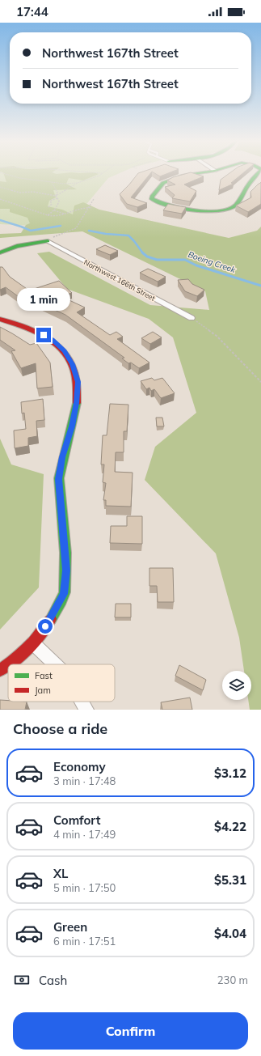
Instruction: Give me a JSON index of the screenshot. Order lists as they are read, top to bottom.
{
  "streets": {
    "street": ["Northwest 166th Street"]
  },
  "water": ["Boeing Creek"],
  "legend": ["Fast", "Jam"],
  "page": {
    "status": "17:44",
    "banner": ["Northwest 167th Street", "Northwest 167th Street"],
    "bubble": "1 min",
    "heading": "Choose a ride",
    "list": [
      {
        "name": "Economy",
        "note": "3 min · 17:48",
        "value": "$3.12"
      },
      {
        "name": "Comfort",
        "note": "4 min · 17:49",
        "value": "$4.22"
      },
      {
        "name": "XL",
        "note": "5 min · 17:50",
        "value": "$5.31"
      },
      {
        "name": "Green",
        "note": "6 min · 17:51",
        "value": "$4.04"
      }
    ],
    "pay": ["Cash", "230 m"],
    "buttons": "Confirm"
  }
}
